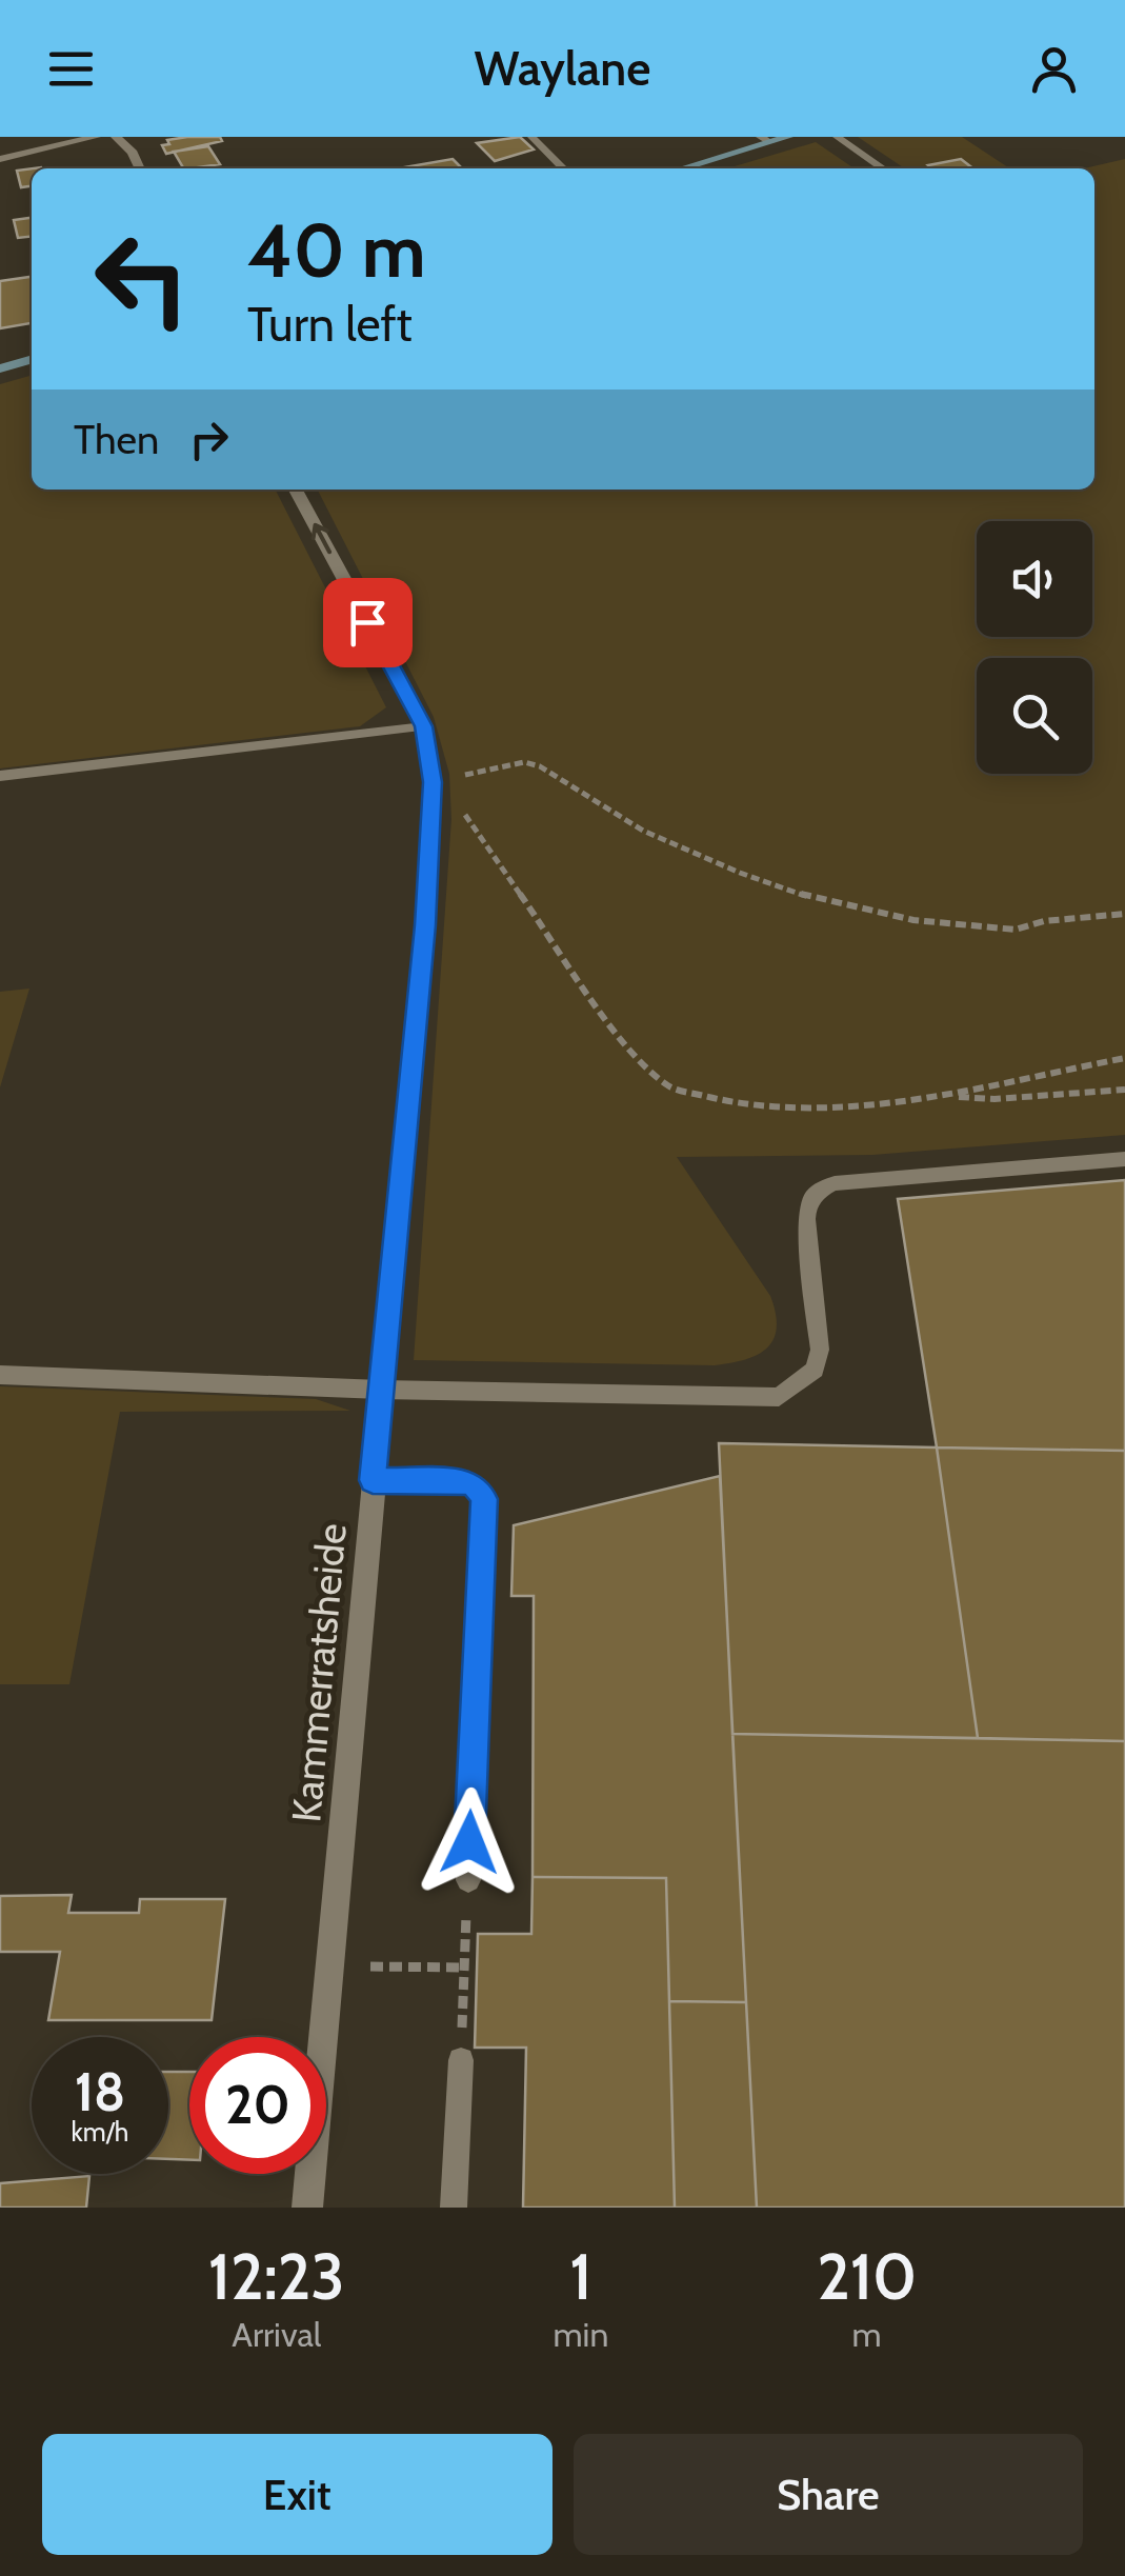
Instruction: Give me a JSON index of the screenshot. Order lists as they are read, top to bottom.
{
  "streets": {
    "street": ["Kammerratsheide"]
  },
  "page": {
    "header": "Waylane",
    "turn": ["40 m", "Turn left"],
    "then": "Then",
    "speed": "18 km/h",
    "limit": "20",
    "eta": [
      "12:23",
      "Arrival",
      "1",
      "min",
      "210",
      "m"
    ],
    "buttons": ["Exit", "Share"]
  }
}
